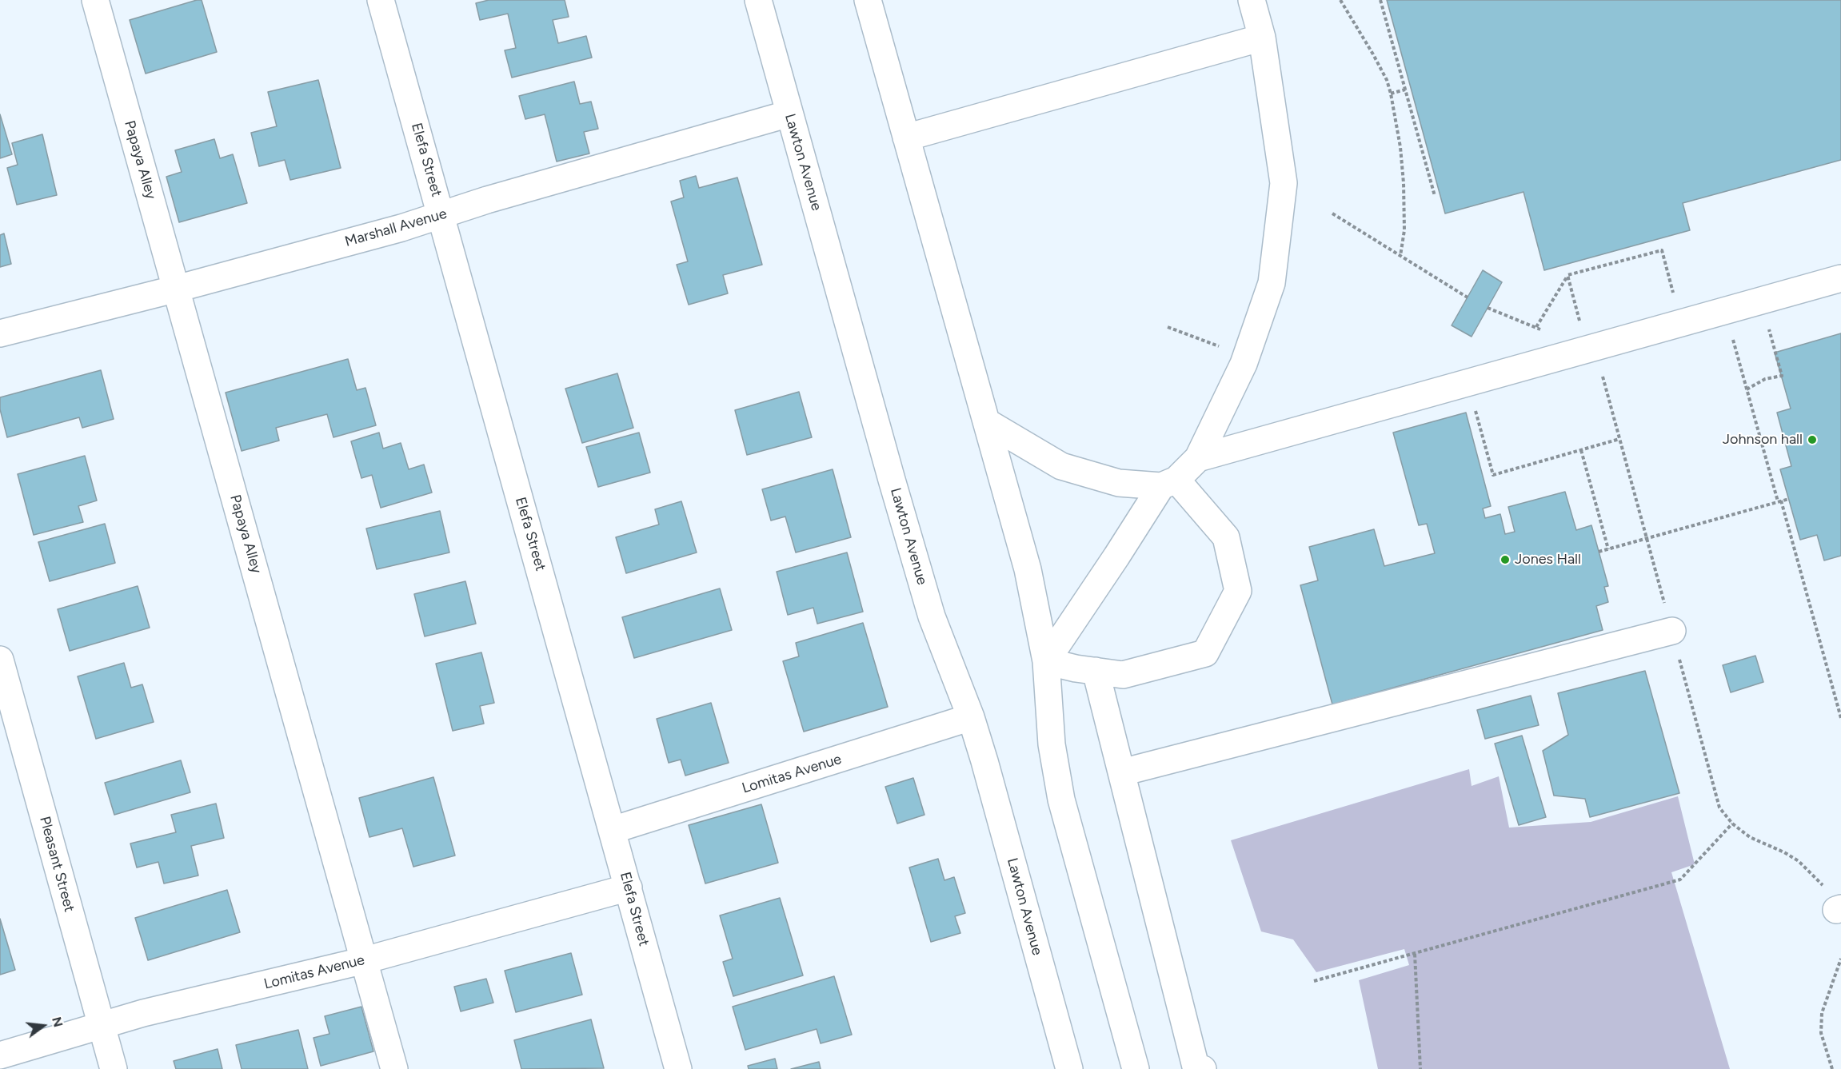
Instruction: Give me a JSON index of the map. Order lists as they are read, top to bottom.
{
  "streets": {
    "street": [
      "Papaya Alley",
      "Elefa Street",
      "Lawton Avenue",
      "Marshall Avenue",
      "Lomitas Avenue",
      "Pleasant Street"
    ]
  },
  "crossings": [
    ["Papaya Alley", "Marshall Avenue"],
    ["Papaya Alley", "Lomitas Avenue"],
    ["Elefa Street", "Marshall Avenue"],
    ["Elefa Street", "Lomitas Avenue"],
    ["Lawton Avenue", "Marshall Avenue"],
    ["Lawton Avenue", "Lomitas Avenue"],
    ["Lomitas Avenue", "Pleasant Street"]
  ],
  "places": ["Johnson hall", "Jones Hall"],
  "north": "right"
}
